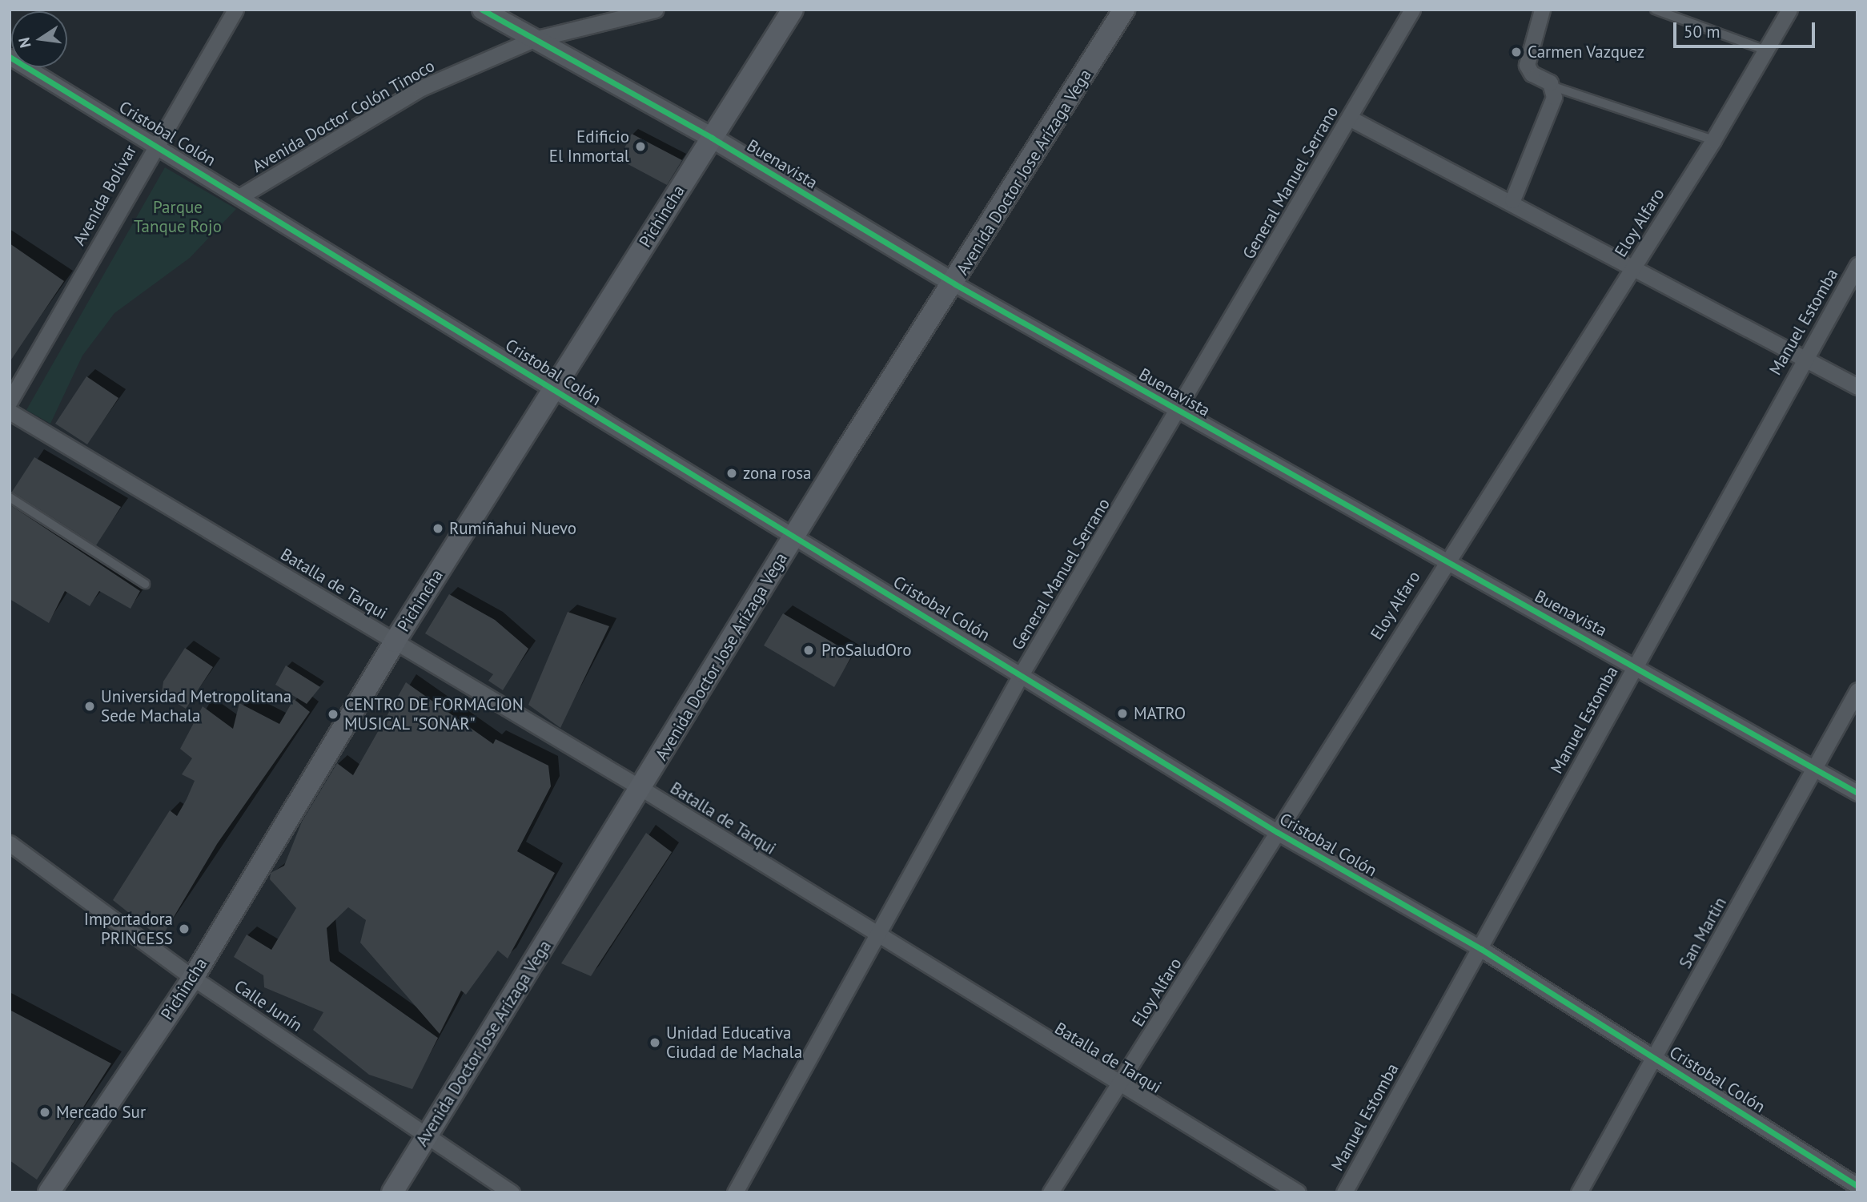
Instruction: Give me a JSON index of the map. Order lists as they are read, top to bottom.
{
  "streets": {
    "main road": ["Avenida Doctor Jose Arízaga Vega", "Pichincha"],
    "street": [
      "Avenida Doctor Colón Tinoco",
      "Cristobal Colón",
      "Buenavista",
      "General Manuel Serrano",
      "Avenida Bolívar",
      "Eloy Alfaro",
      "Manuel Estomba",
      "Batalla de Tarqui",
      "San Martin",
      "Calle Junín"
    ]
  },
  "crossings": [
    ["Avenida Doctor Colón Tinoco", "Cristobal Colón"],
    ["Avenida Doctor Colón Tinoco", "Buenavista"],
    ["Cristobal Colón", "Avenida Doctor Jose Arízaga Vega"],
    ["Cristobal Colón", "General Manuel Serrano"],
    ["Cristobal Colón", "Avenida Bolívar"],
    ["Cristobal Colón", "Pichincha"],
    ["Cristobal Colón", "Eloy Alfaro"],
    ["Cristobal Colón", "Manuel Estomba"],
    ["Cristobal Colón", "San Martin"],
    ["Buenavista", "Avenida Doctor Jose Arízaga Vega"],
    ["Buenavista", "General Manuel Serrano"],
    ["Buenavista", "Pichincha"],
    ["Buenavista", "Eloy Alfaro"],
    ["Buenavista", "Manuel Estomba"],
    ["Buenavista", "San Martin"],
    ["Avenida Doctor Jose Arízaga Vega", "Batalla de Tarqui"],
    ["Avenida Doctor Jose Arízaga Vega", "Calle Junín"],
    ["General Manuel Serrano", "Batalla de Tarqui"],
    ["Pichincha", "Batalla de Tarqui"],
    ["Pichincha", "Calle Junín"],
    ["Eloy Alfaro", "Batalla de Tarqui"]
  ],
  "parks": ["Parque Tanque Rojo"],
  "places": [
    "Carmen Vazquez",
    "Edificio El Inmortal",
    "zona rosa",
    "Rumiñahui Nuevo",
    "ProSaludOro",
    "Universidad Metropolitana Sede Machala",
    "MATRO",
    "CENTRO DE FORMACION MUSICAL \"SONAR\"",
    "Importadora PRINCESS",
    "Unidad Educativa Ciudad de Machala",
    "Mercado Sur"
  ],
  "scale_bar": "50 m",
  "north": "left"
}
